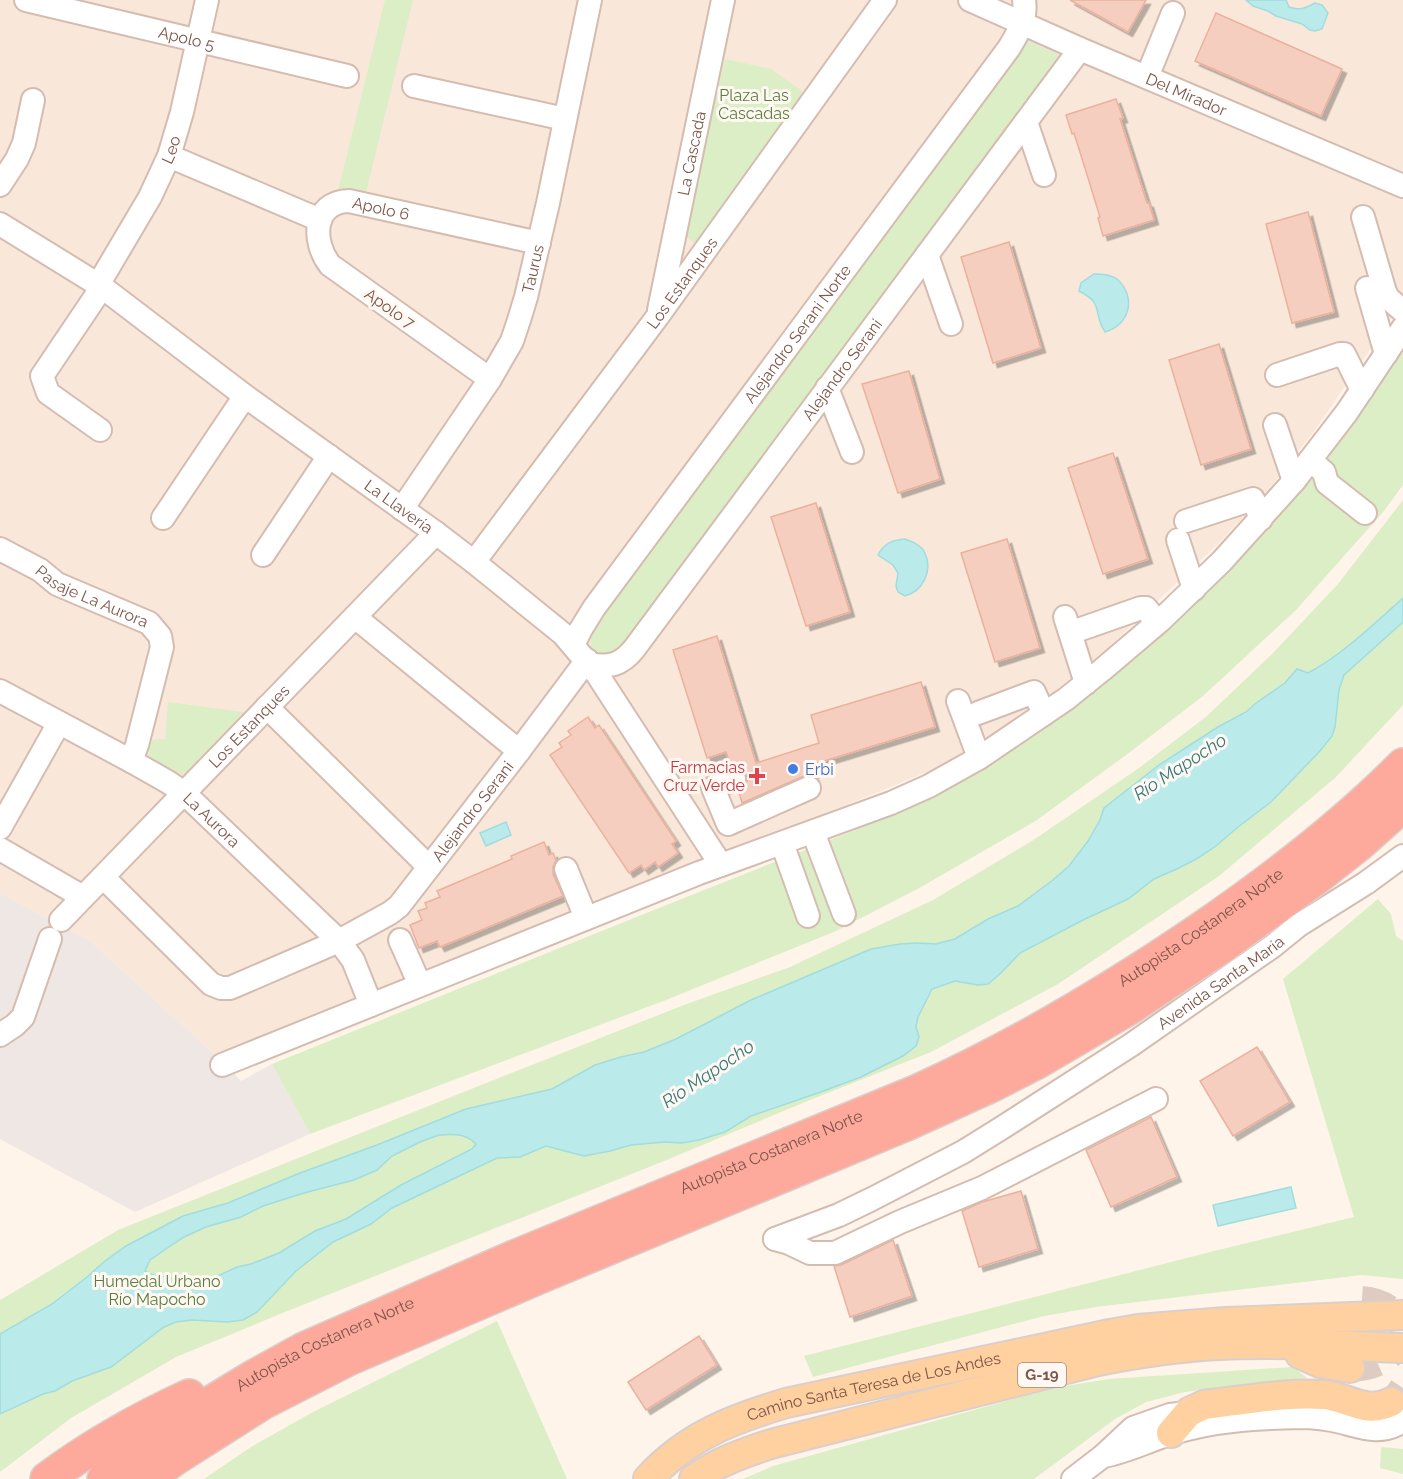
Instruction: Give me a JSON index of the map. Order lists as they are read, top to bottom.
{
  "streets": {
    "highway": ["Autopista Costanera Norte"],
    "main road": ["G-19", "Camino Santa Teresa de Los Andes"],
    "street": [
      "Apolo 5",
      "Del Mirador",
      "Leo",
      "La Cascada",
      "Apolo 6",
      "Taurus",
      "Los Estanques",
      "Apolo 7",
      "Alejandro Serani Norte",
      "Alejandro Serani",
      "La Llavería",
      "Pasaje La Aurora",
      "La Aurora",
      "Avenida Santa María"
    ]
  },
  "crossings": [
    ["Apolo 5", "Leo"],
    ["Del Mirador", "Alejandro Serani Norte"],
    ["Del Mirador", "Alejandro Serani"],
    ["Leo", "La Llavería"],
    ["La Cascada", "Los Estanques"],
    ["Apolo 6", "Taurus"],
    ["Apolo 6", "Apolo 7"],
    ["Taurus", "Apolo 7"],
    ["Taurus", "La Llavería"],
    ["Los Estanques", "Alejandro Serani"],
    ["Los Estanques", "La Llavería"],
    ["Los Estanques", "La Aurora"],
    ["Alejandro Serani Norte", "Alejandro Serani"],
    ["Alejandro Serani Norte", "La Llavería"],
    ["Alejandro Serani", "La Llavería"],
    ["Alejandro Serani", "La Aurora"],
    ["Pasaje La Aurora", "La Aurora"]
  ],
  "water": ["Río Mapocho"],
  "parks": ["Plaza Las Cascadas", "Humedal Urbano Río Mapocho"],
  "places": {
    "other": ["Erbi"],
    "health": ["Farmacias Cruz Verde"]
  }
}
